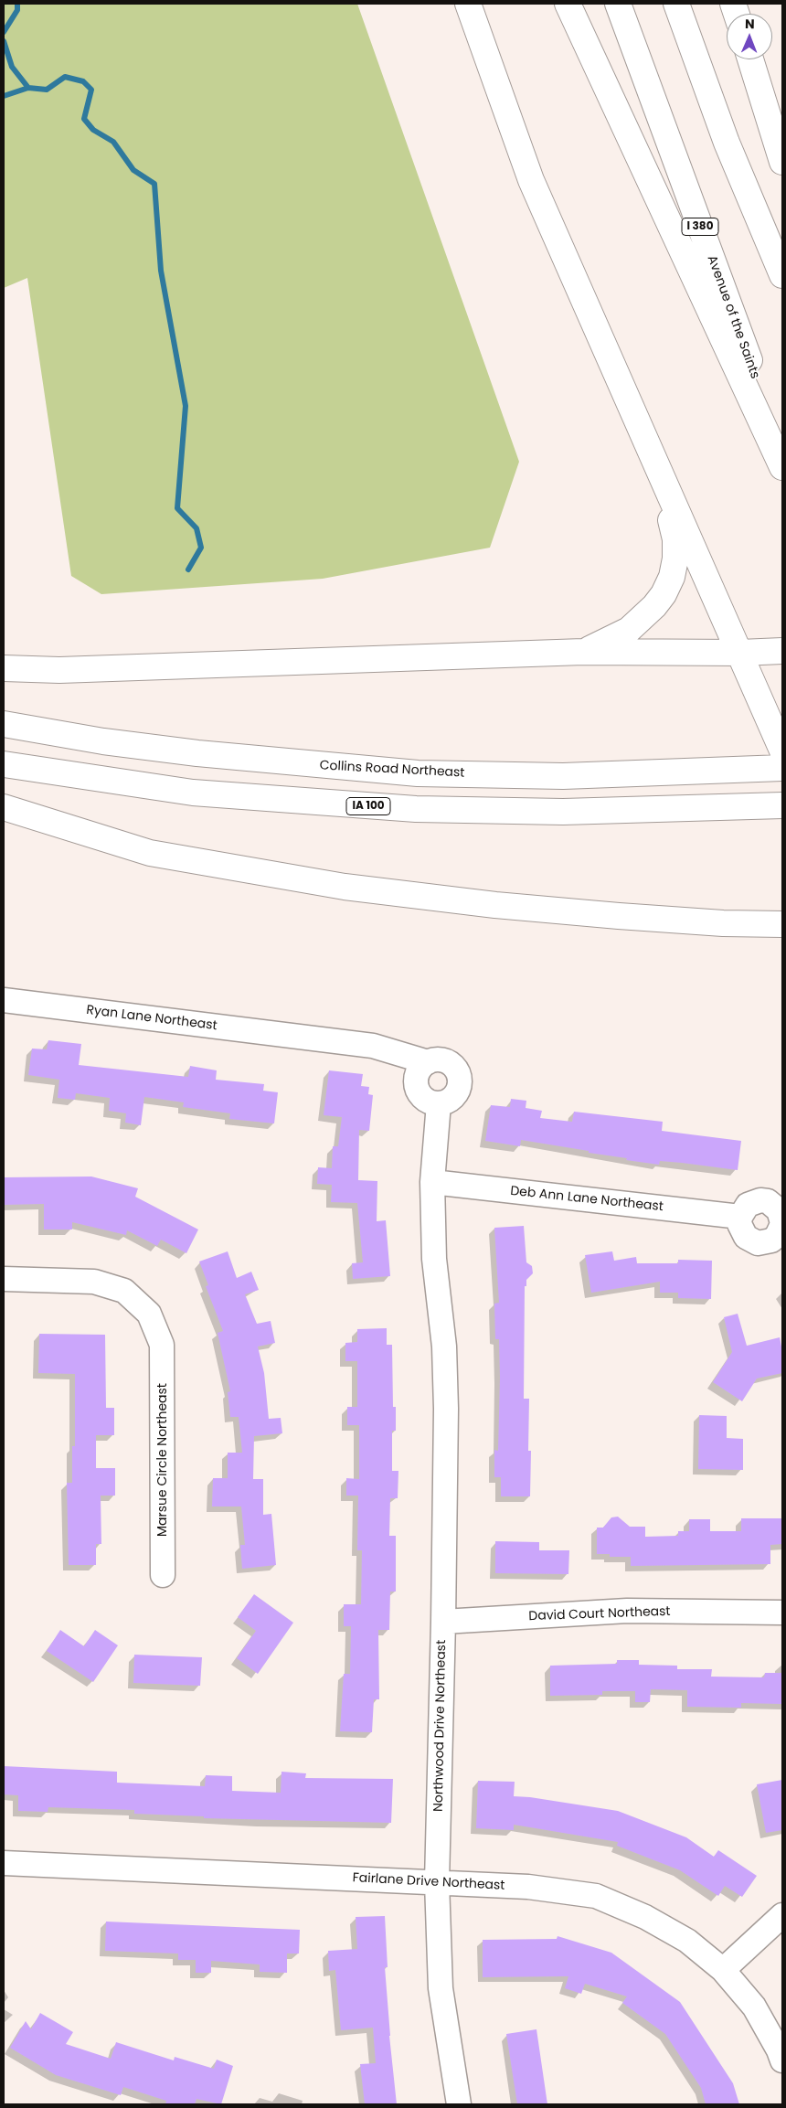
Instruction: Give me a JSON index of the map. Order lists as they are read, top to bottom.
{
  "streets": {
    "highway": [
      "I 380",
      "Avenue of the Saints",
      "Collins Road Northeast",
      "IA 100"
    ],
    "street": [
      "Ryan Lane Northeast",
      "Deb Ann Lane Northeast",
      "Marsue Circle Northeast",
      "David Court Northeast",
      "Northwood Drive Northeast",
      "Fairlane Drive Northeast"
    ]
  },
  "crossings": [
    ["Ryan Lane Northeast", "Northwood Drive Northeast"],
    ["Deb Ann Lane Northeast", "Northwood Drive Northeast"],
    ["David Court Northeast", "Northwood Drive Northeast"],
    ["Northwood Drive Northeast", "Fairlane Drive Northeast"]
  ],
  "north": "top"
}
